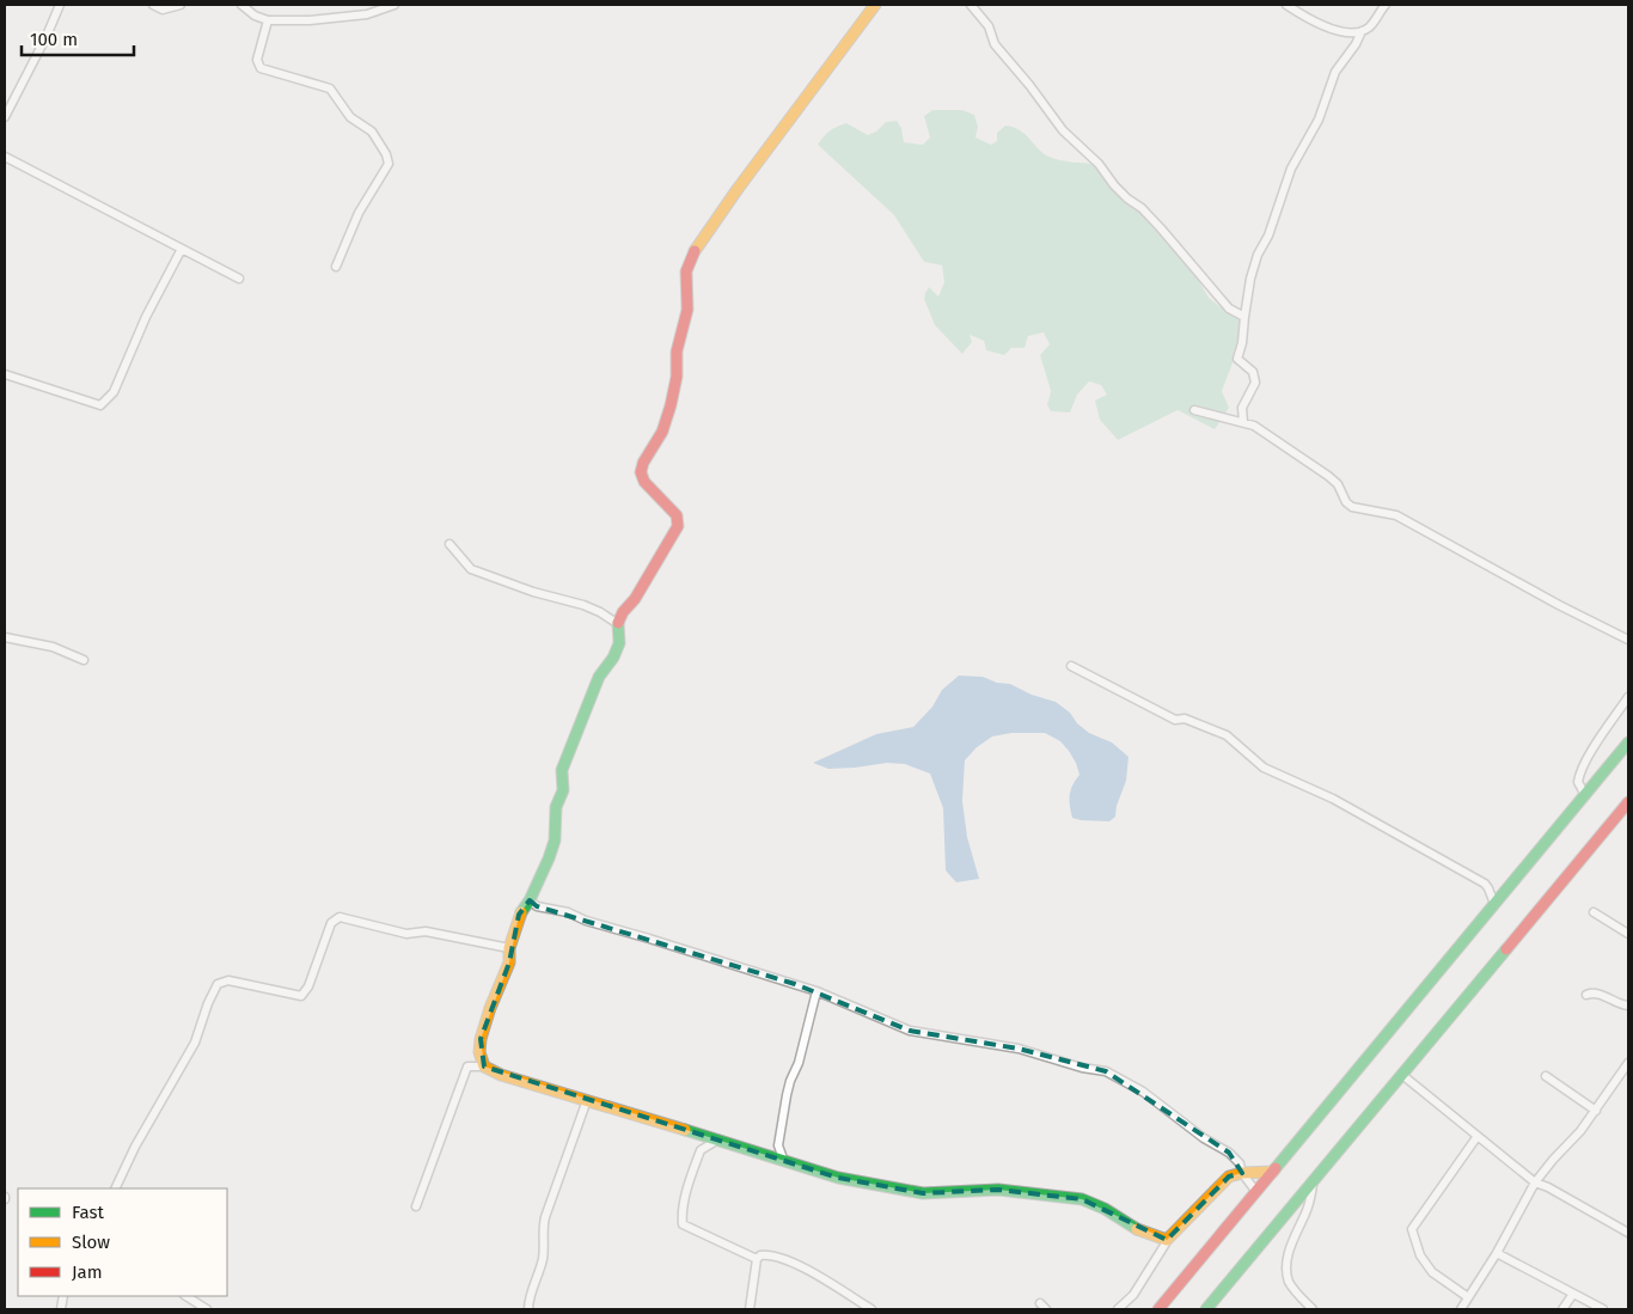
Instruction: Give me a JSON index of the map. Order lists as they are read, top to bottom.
{
  "legend": ["Fast", "Slow", "Jam"],
  "scale_bar": "100 m"
}
